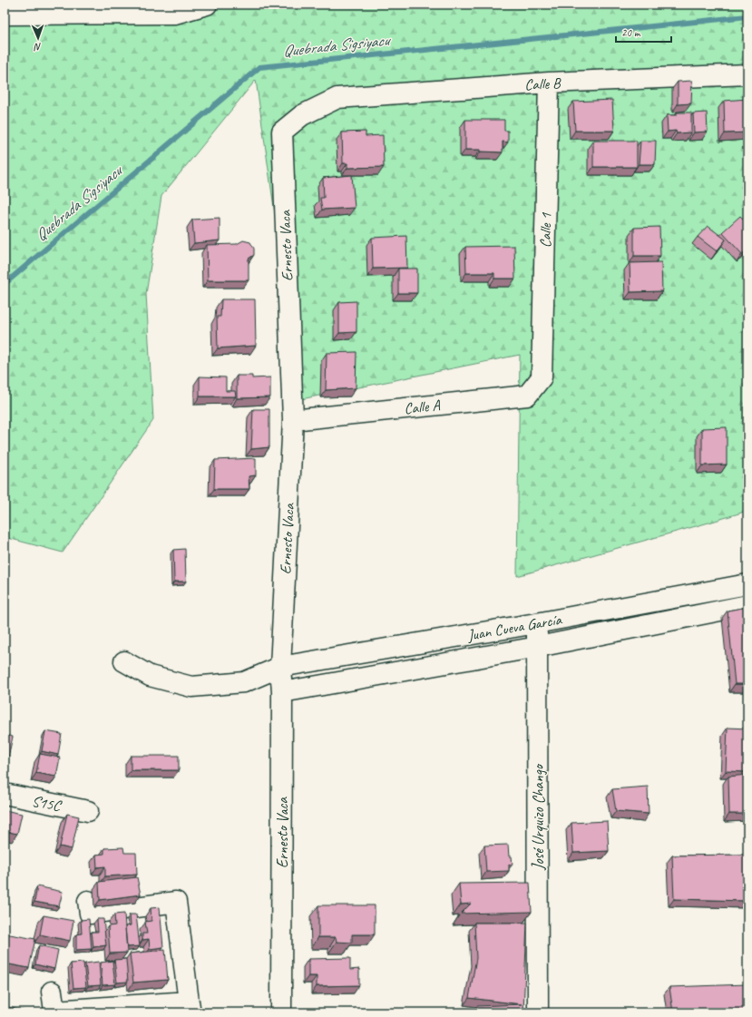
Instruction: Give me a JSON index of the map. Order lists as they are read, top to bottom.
{
  "streets": {
    "street": [
      "Calle B",
      "Calle 1",
      "Ernesto Vaca",
      "Calle A",
      "Juan Cueva García",
      "S15C",
      "José Urquizo Chango"
    ]
  },
  "crossings": [
    ["Calle B", "Calle 1"],
    ["Calle B", "Ernesto Vaca"],
    ["Calle 1", "Calle A"],
    ["Ernesto Vaca", "Calle A"],
    ["Ernesto Vaca", "Juan Cueva García"],
    ["Juan Cueva García", "José Urquizo Chango"]
  ],
  "water": ["Quebrada Sigsiyacu"],
  "scale_bar": "20 m",
  "north": "bottom"
}
